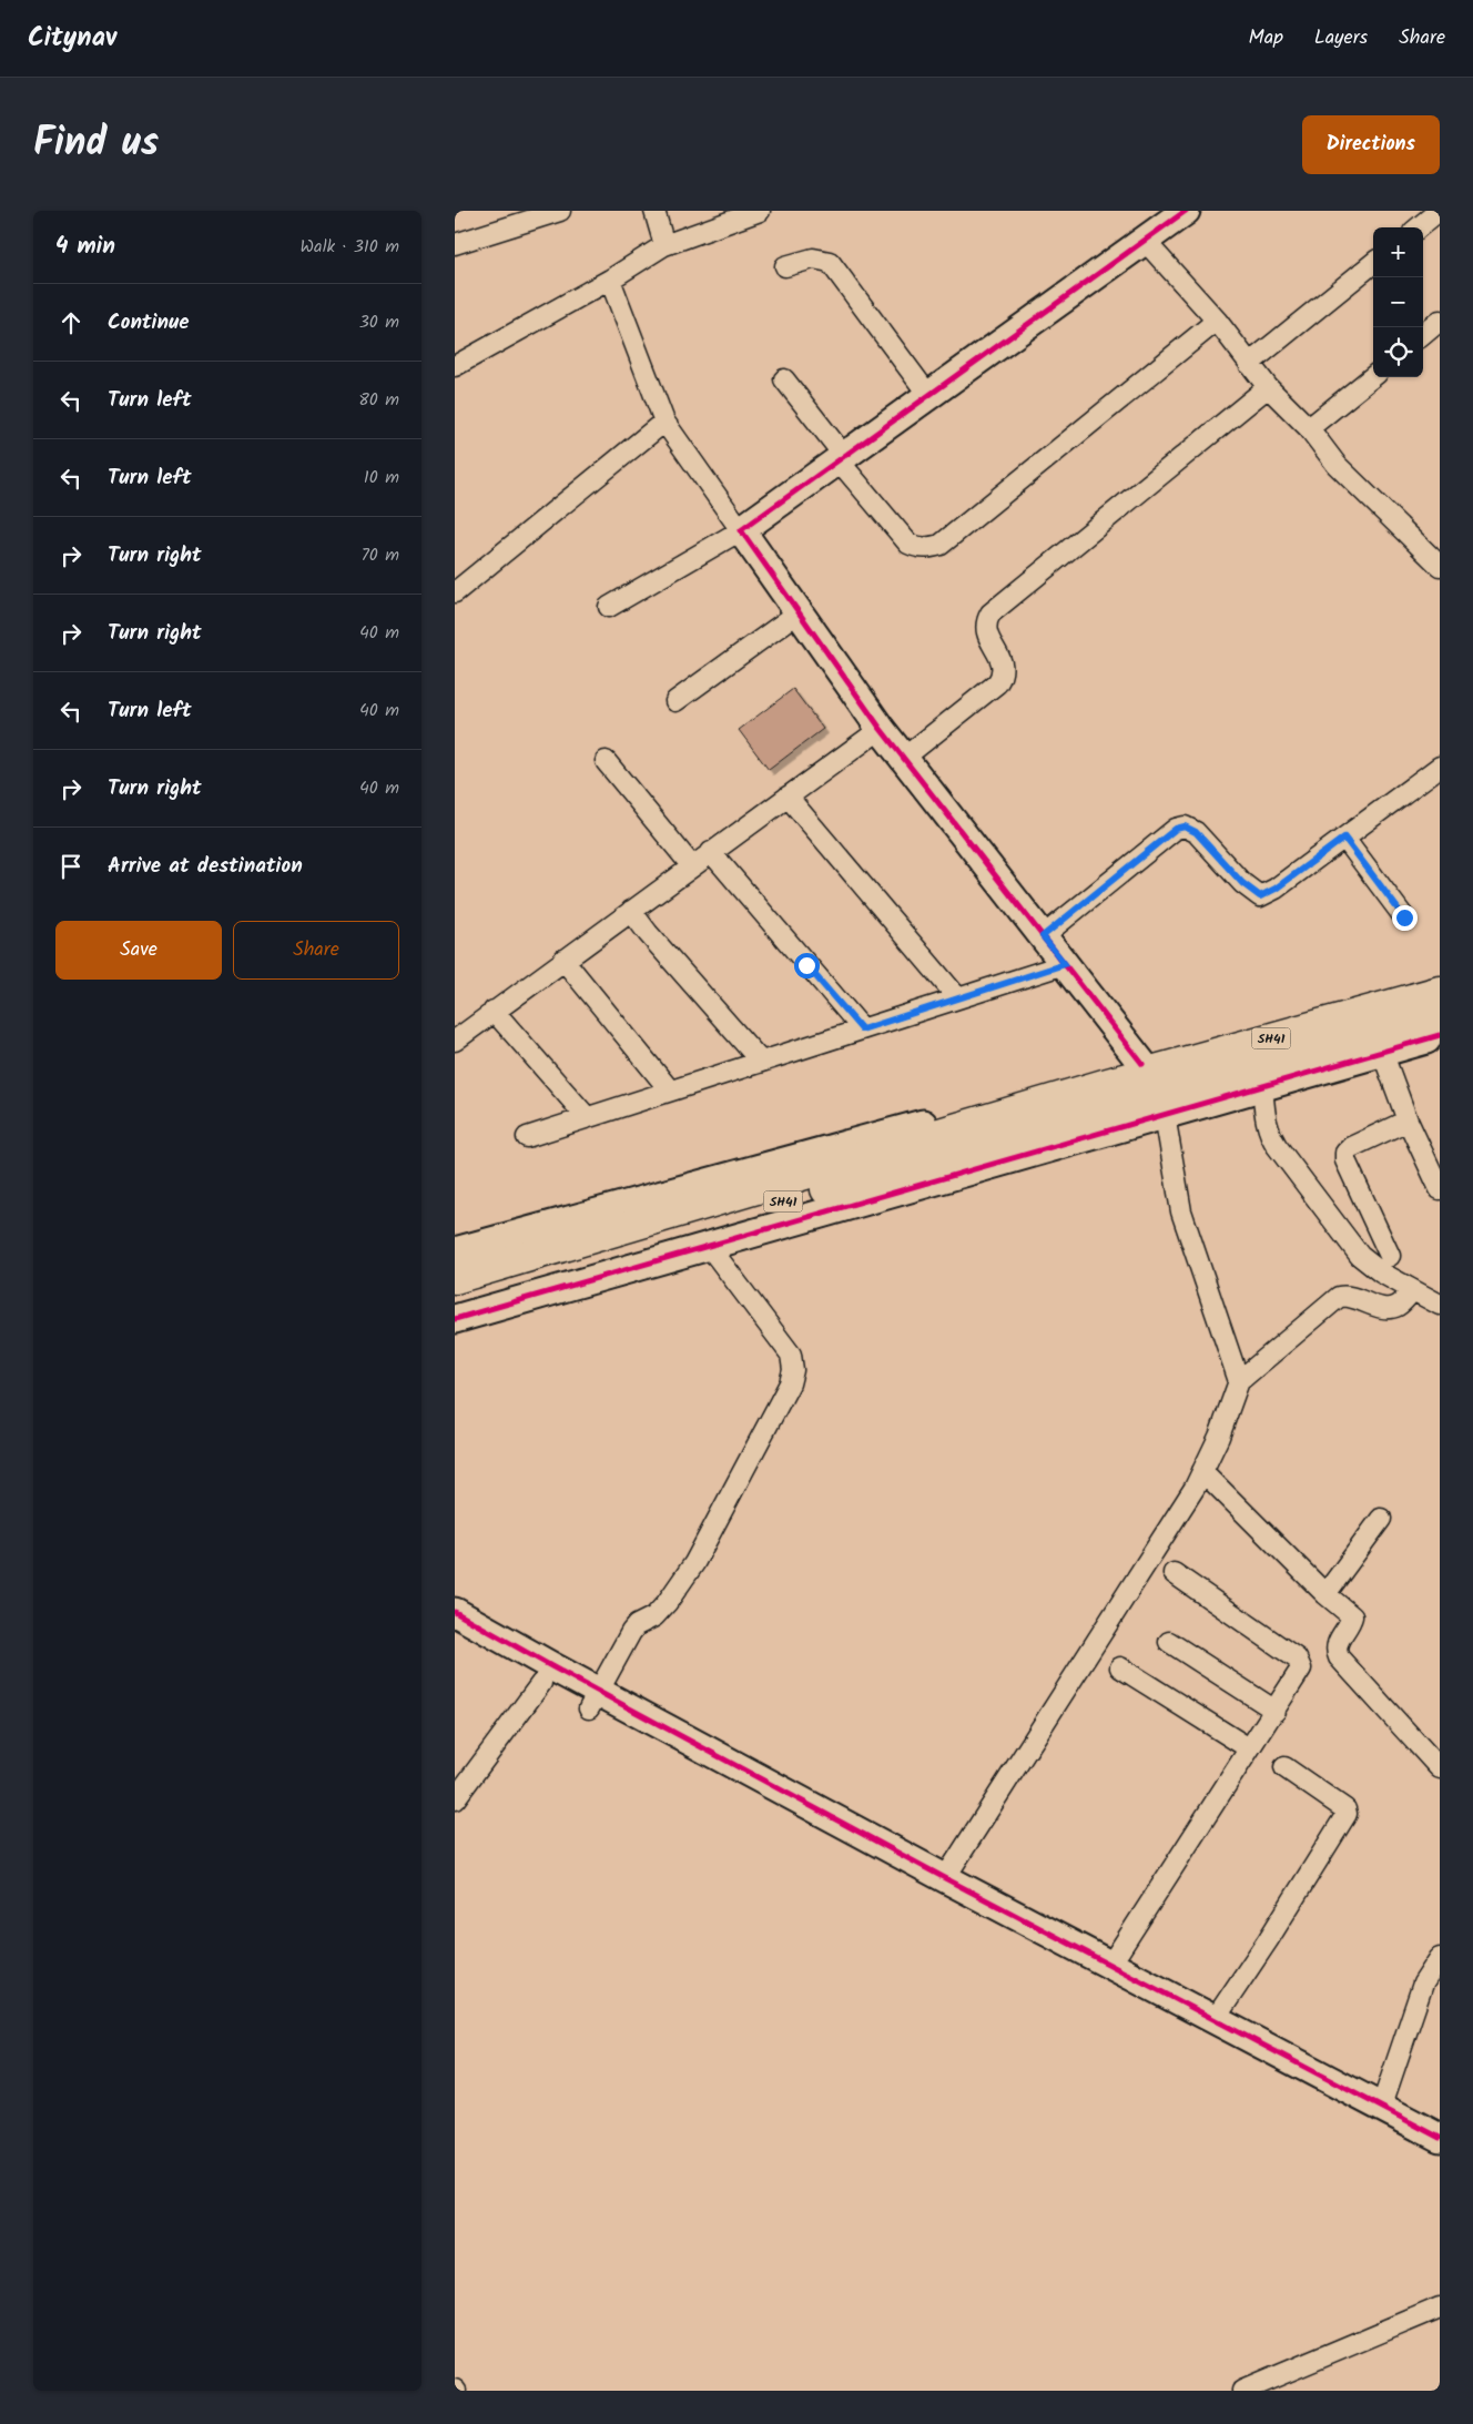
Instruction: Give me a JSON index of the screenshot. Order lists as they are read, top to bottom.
{
  "streets": {
    "main road": ["SH41"]
  },
  "page": {
    "header": "Citynav",
    "nav": ["Map", "Layers", "Share"],
    "title": "Find us",
    "buttons": [
      "Directions",
      ["Save", "Share"]
    ],
    "heading": ["4 min", "Walk · 310 m"],
    "map_buttons": ["+", "−"],
    "list": [
      ["Continue", "30 m"],
      ["Turn left", "80 m"],
      ["Turn left", "10 m"],
      ["Turn right", "70 m"],
      ["Turn right", "40 m"],
      ["Turn left", "40 m"],
      ["Turn right", "40 m"],
      "Arrive at destination"
    ]
  }
}
